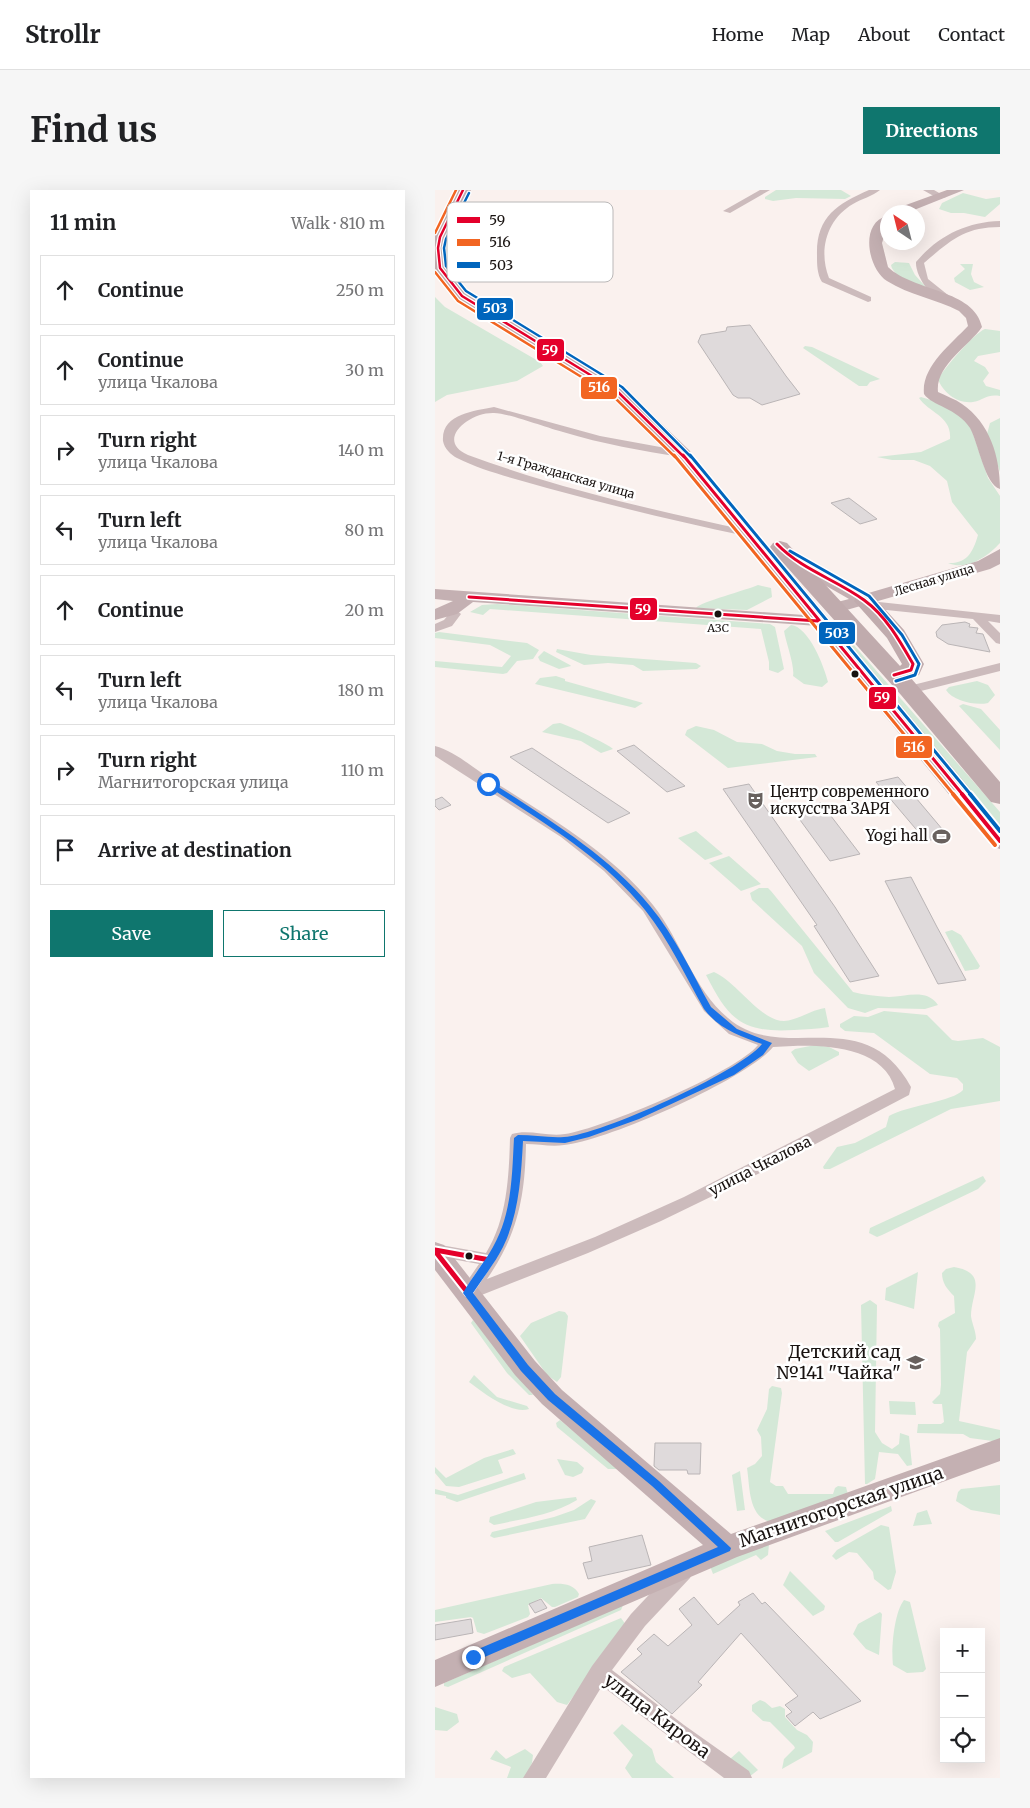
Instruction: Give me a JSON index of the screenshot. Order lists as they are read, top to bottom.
{
  "streets": {
    "main road": ["Лесная улица", "Магнитогорская улица"],
    "street": ["1-я Гражданская улица", "улица Чкалова", "улица Кирова"]
  },
  "places": {
    "other": ["АЗС"],
    "theatre": ["Центр современного искусства ЗАРЯ"],
    "sports": ["Yogi hall"],
    "school or university": ["Детский сад №141 \"Чайка\""]
  },
  "lines": ["transit line 59", "transit line 516", "transit line 503"],
  "legend": ["59", "516", "503"],
  "north": "top left",
  "page": {
    "header": "Strollr",
    "nav": [
      "Home",
      "Map",
      "About",
      "Contact"
    ],
    "buttons": [
      "Directions",
      ["Save", "Share"]
    ],
    "title": "Find us",
    "heading": ["11 min", "Walk · 810 m"],
    "list": [
      ["Continue", "250 m"],
      ["Continue", "улица Чкалова", "30 m"],
      ["Turn right", "улица Чкалова", "140 m"],
      ["Turn left", "улица Чкалова", "80 m"],
      ["Continue", "20 m"],
      ["Turn left", "улица Чкалова", "180 m"],
      ["Turn right", "Магнитогорская улица", "110 m"],
      "Arrive at destination"
    ],
    "map_buttons": ["+", "−"]
  }
}
